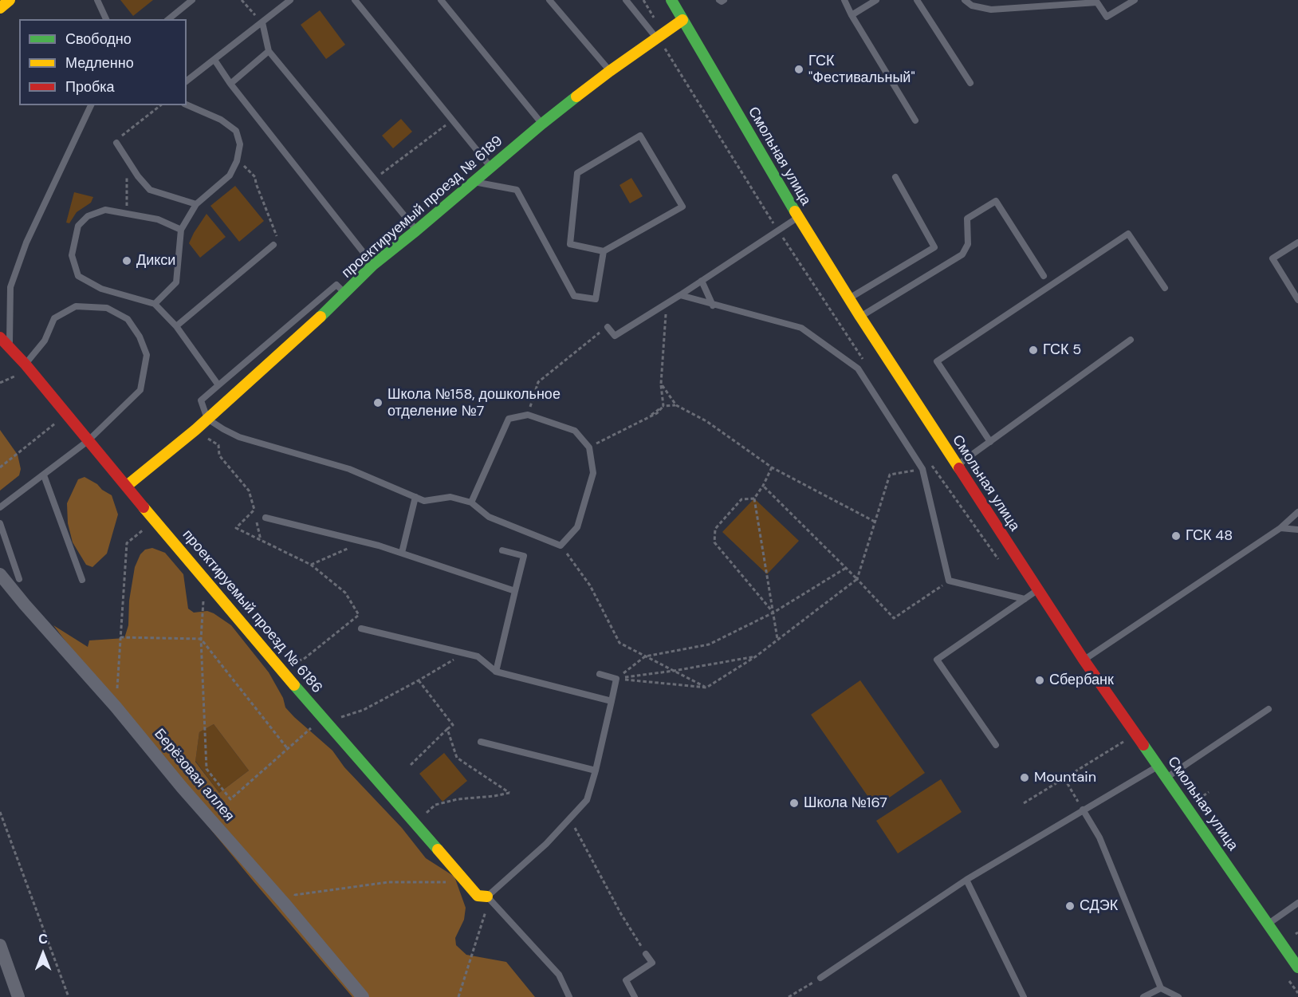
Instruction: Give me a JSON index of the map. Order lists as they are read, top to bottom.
{
  "streets": {
    "street": [
      "Смольная улица",
      "проектируемый проезд № 6189",
      "проектируемый проезд № 6186",
      "Берёзовая аллея"
    ]
  },
  "crossings": [
    ["Смольная улица", "проектируемый проезд № 6189"],
    ["проектируемый проезд № 6189", "проектируемый проезд № 6186"]
  ],
  "places": [
    "ГСК \"Фестивальный\"",
    "Дикси",
    "ГСК 5",
    "Школа №158, дошкольное отделение №7",
    "ГСК 48",
    "Сбербанк",
    "Mountain",
    "Школа №167",
    "СДЭК"
  ],
  "legend": ["Свободно", "Медленно", "Пробка"],
  "north": "top"
}
